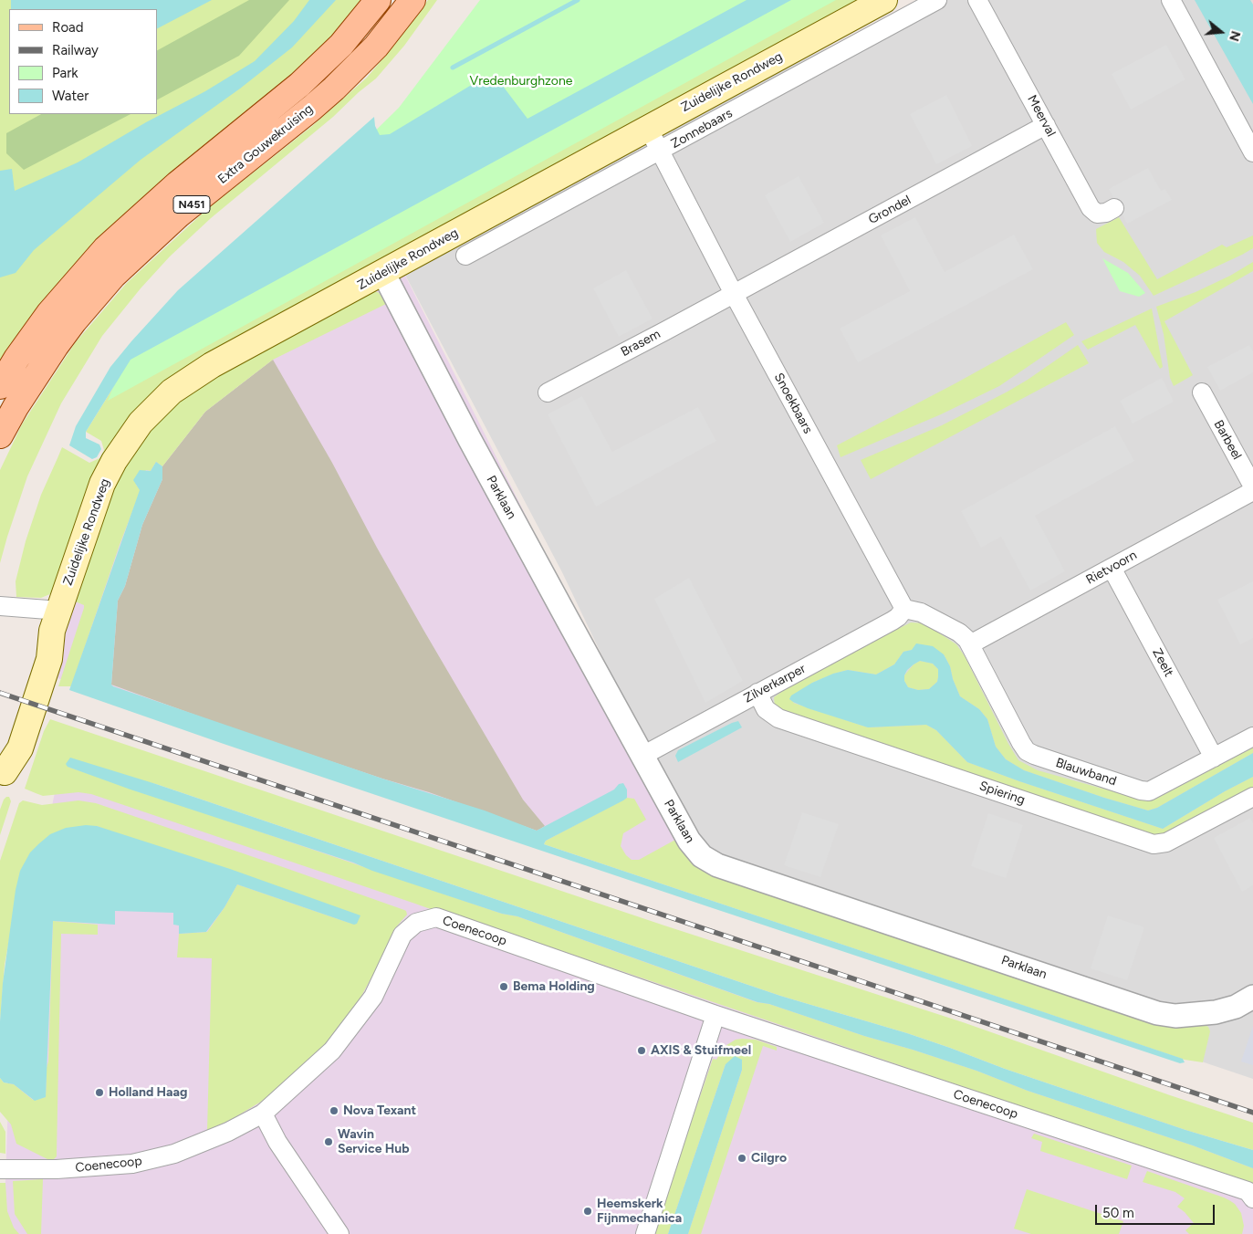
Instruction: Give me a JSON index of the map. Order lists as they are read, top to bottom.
{
  "streets": {
    "main road": ["Zuidelijke Rondweg", "Extra Gouwekruising", "N451"],
    "street": [
      "Meerval",
      "Zonnebaars",
      "Grondel",
      "Brasem",
      "Snoekbaars",
      "Barbeel",
      "Parklaan",
      "Rietvoorn",
      "Zeelt",
      "Zilverkarper",
      "Blauwband",
      "Spiering",
      "Coenecoop"
    ]
  },
  "crossings": [
    ["Zuidelijke Rondweg", "Snoekbaars"],
    ["Zuidelijke Rondweg", "Parklaan"],
    ["Meerval", "Grondel"],
    ["Zonnebaars", "Snoekbaars"],
    ["Grondel", "Brasem"],
    ["Grondel", "Snoekbaars"],
    ["Brasem", "Snoekbaars"],
    ["Snoekbaars", "Zilverkarper"],
    ["Parklaan", "Zilverkarper"],
    ["Rietvoorn", "Zeelt"],
    ["Rietvoorn", "Blauwband"],
    ["Zeelt", "Blauwband"],
    ["Zilverkarper", "Spiering"]
  ],
  "parks": ["Vredenburghzone"],
  "places": [
    "Bema Holding",
    "AXIS & Stuifmeel",
    "Holland Haag",
    "Nova Texant",
    "Wavin Service Hub",
    "Cilgro",
    "Heemskerk Fijnmechanica"
  ],
  "legend": [
    "Road",
    "Railway",
    "Park",
    "Water"
  ],
  "scale_bar": "50 m",
  "north": "right"
}
